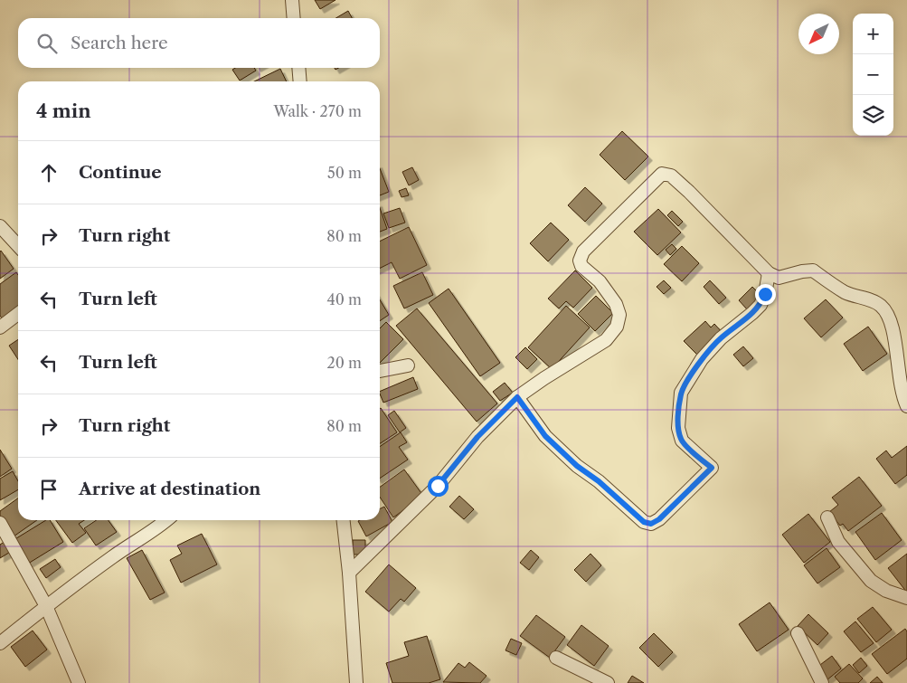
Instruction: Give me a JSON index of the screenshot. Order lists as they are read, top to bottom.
{
  "north": "bottom left",
  "page": {
    "map_buttons": ["+", "−"],
    "search": "Search here",
    "heading": ["4 min", "Walk · 270 m"],
    "list": [
      ["Continue", "50 m"],
      ["Turn right", "80 m"],
      ["Turn left", "40 m"],
      ["Turn left", "20 m"],
      ["Turn right", "80 m"],
      "Arrive at destination"
    ]
  }
}
